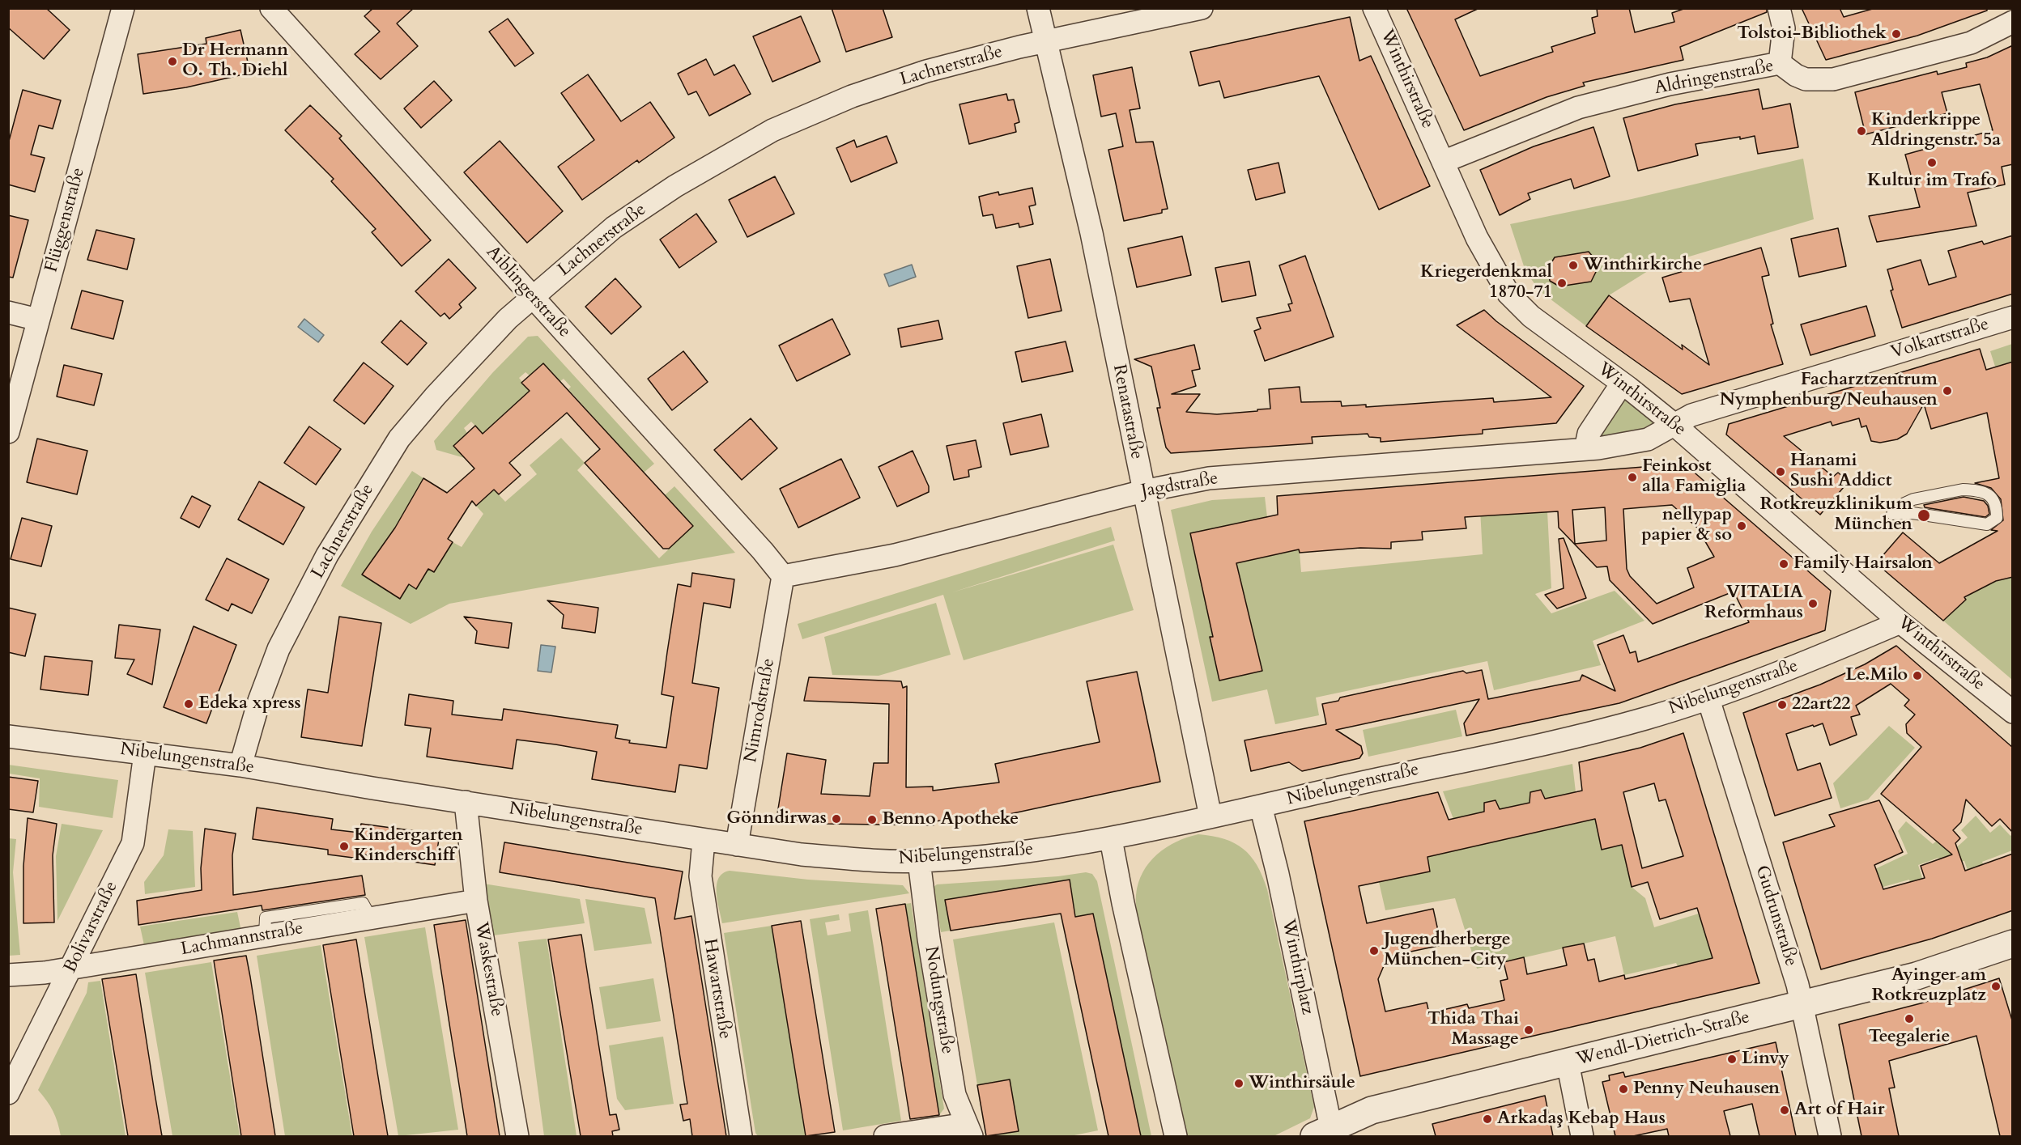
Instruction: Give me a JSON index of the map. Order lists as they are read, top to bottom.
{
  "streets": {
    "street": [
      "Lachnerstraße",
      "Aldringenstraße",
      "Winthirstraße",
      "Flüggenstraße",
      "Aiblingerstraße",
      "Volkartstraße",
      "Renatastraße",
      "Jagdstraße",
      "Nibelungenstraße",
      "Nimrodstraße",
      "Gudrunstraße",
      "Bolivarstraße",
      "Lachmannstraße",
      "Winthirplatz",
      "Waskestraße",
      "Hawartstraße",
      "Nodungstraße",
      "Wendl-Dietrich-Straße"
    ]
  },
  "crossings": [
    ["Lachnerstraße", "Aiblingerstraße"],
    ["Lachnerstraße", "Renatastraße"],
    ["Lachnerstraße", "Nibelungenstraße"],
    ["Aldringenstraße", "Winthirstraße"],
    ["Winthirstraße", "Volkartstraße"],
    ["Winthirstraße", "Jagdstraße"],
    ["Winthirstraße", "Nibelungenstraße"],
    ["Aiblingerstraße", "Jagdstraße"],
    ["Aiblingerstraße", "Nimrodstraße"],
    ["Volkartstraße", "Jagdstraße"],
    ["Renatastraße", "Jagdstraße"],
    ["Renatastraße", "Nibelungenstraße"],
    ["Jagdstraße", "Nimrodstraße"],
    ["Nibelungenstraße", "Nimrodstraße"],
    ["Nibelungenstraße", "Gudrunstraße"],
    ["Nibelungenstraße", "Bolivarstraße"],
    ["Nibelungenstraße", "Winthirplatz"],
    ["Nibelungenstraße", "Waskestraße"],
    ["Nibelungenstraße", "Hawartstraße"],
    ["Nibelungenstraße", "Nodungstraße"],
    ["Gudrunstraße", "Wendl-Dietrich-Straße"],
    ["Bolivarstraße", "Lachmannstraße"],
    ["Lachmannstraße", "Waskestraße"],
    ["Winthirplatz", "Wendl-Dietrich-Straße"]
  ],
  "places": [
    "Tolstoi-Bibliothek",
    "Dr Hermann O. Th. Diehl",
    "Kinderkrippe Aldringenstr. 5a",
    "Kultur im Trafo",
    "Winthirkirche",
    "Kriegerdenkmal 1870-71",
    "Facharztzentrum Nymphenburg/Neuhausen",
    "Hanami Sushi Addict",
    "Feinkost alla Famiglia",
    "Rotkreuzklinikum München",
    "nellypap papier & so",
    "Family Hairsalon",
    "VITALIA Reformhaus",
    "Le.Milo",
    "Edeka xpress",
    "22art22",
    "Gönndirwas",
    "Benno Apotheke",
    "Kindergarten Kinderschiff",
    "Jugendherberge München-City",
    "Ayinger am Rotkreuzplatz",
    "Teegalerie",
    "Thida Thai Massage",
    "Linvy",
    "Winthirsäule",
    "Penny Neuhausen",
    "Art of Hair",
    "Arkadaş Kebap Haus"
  ]
}
